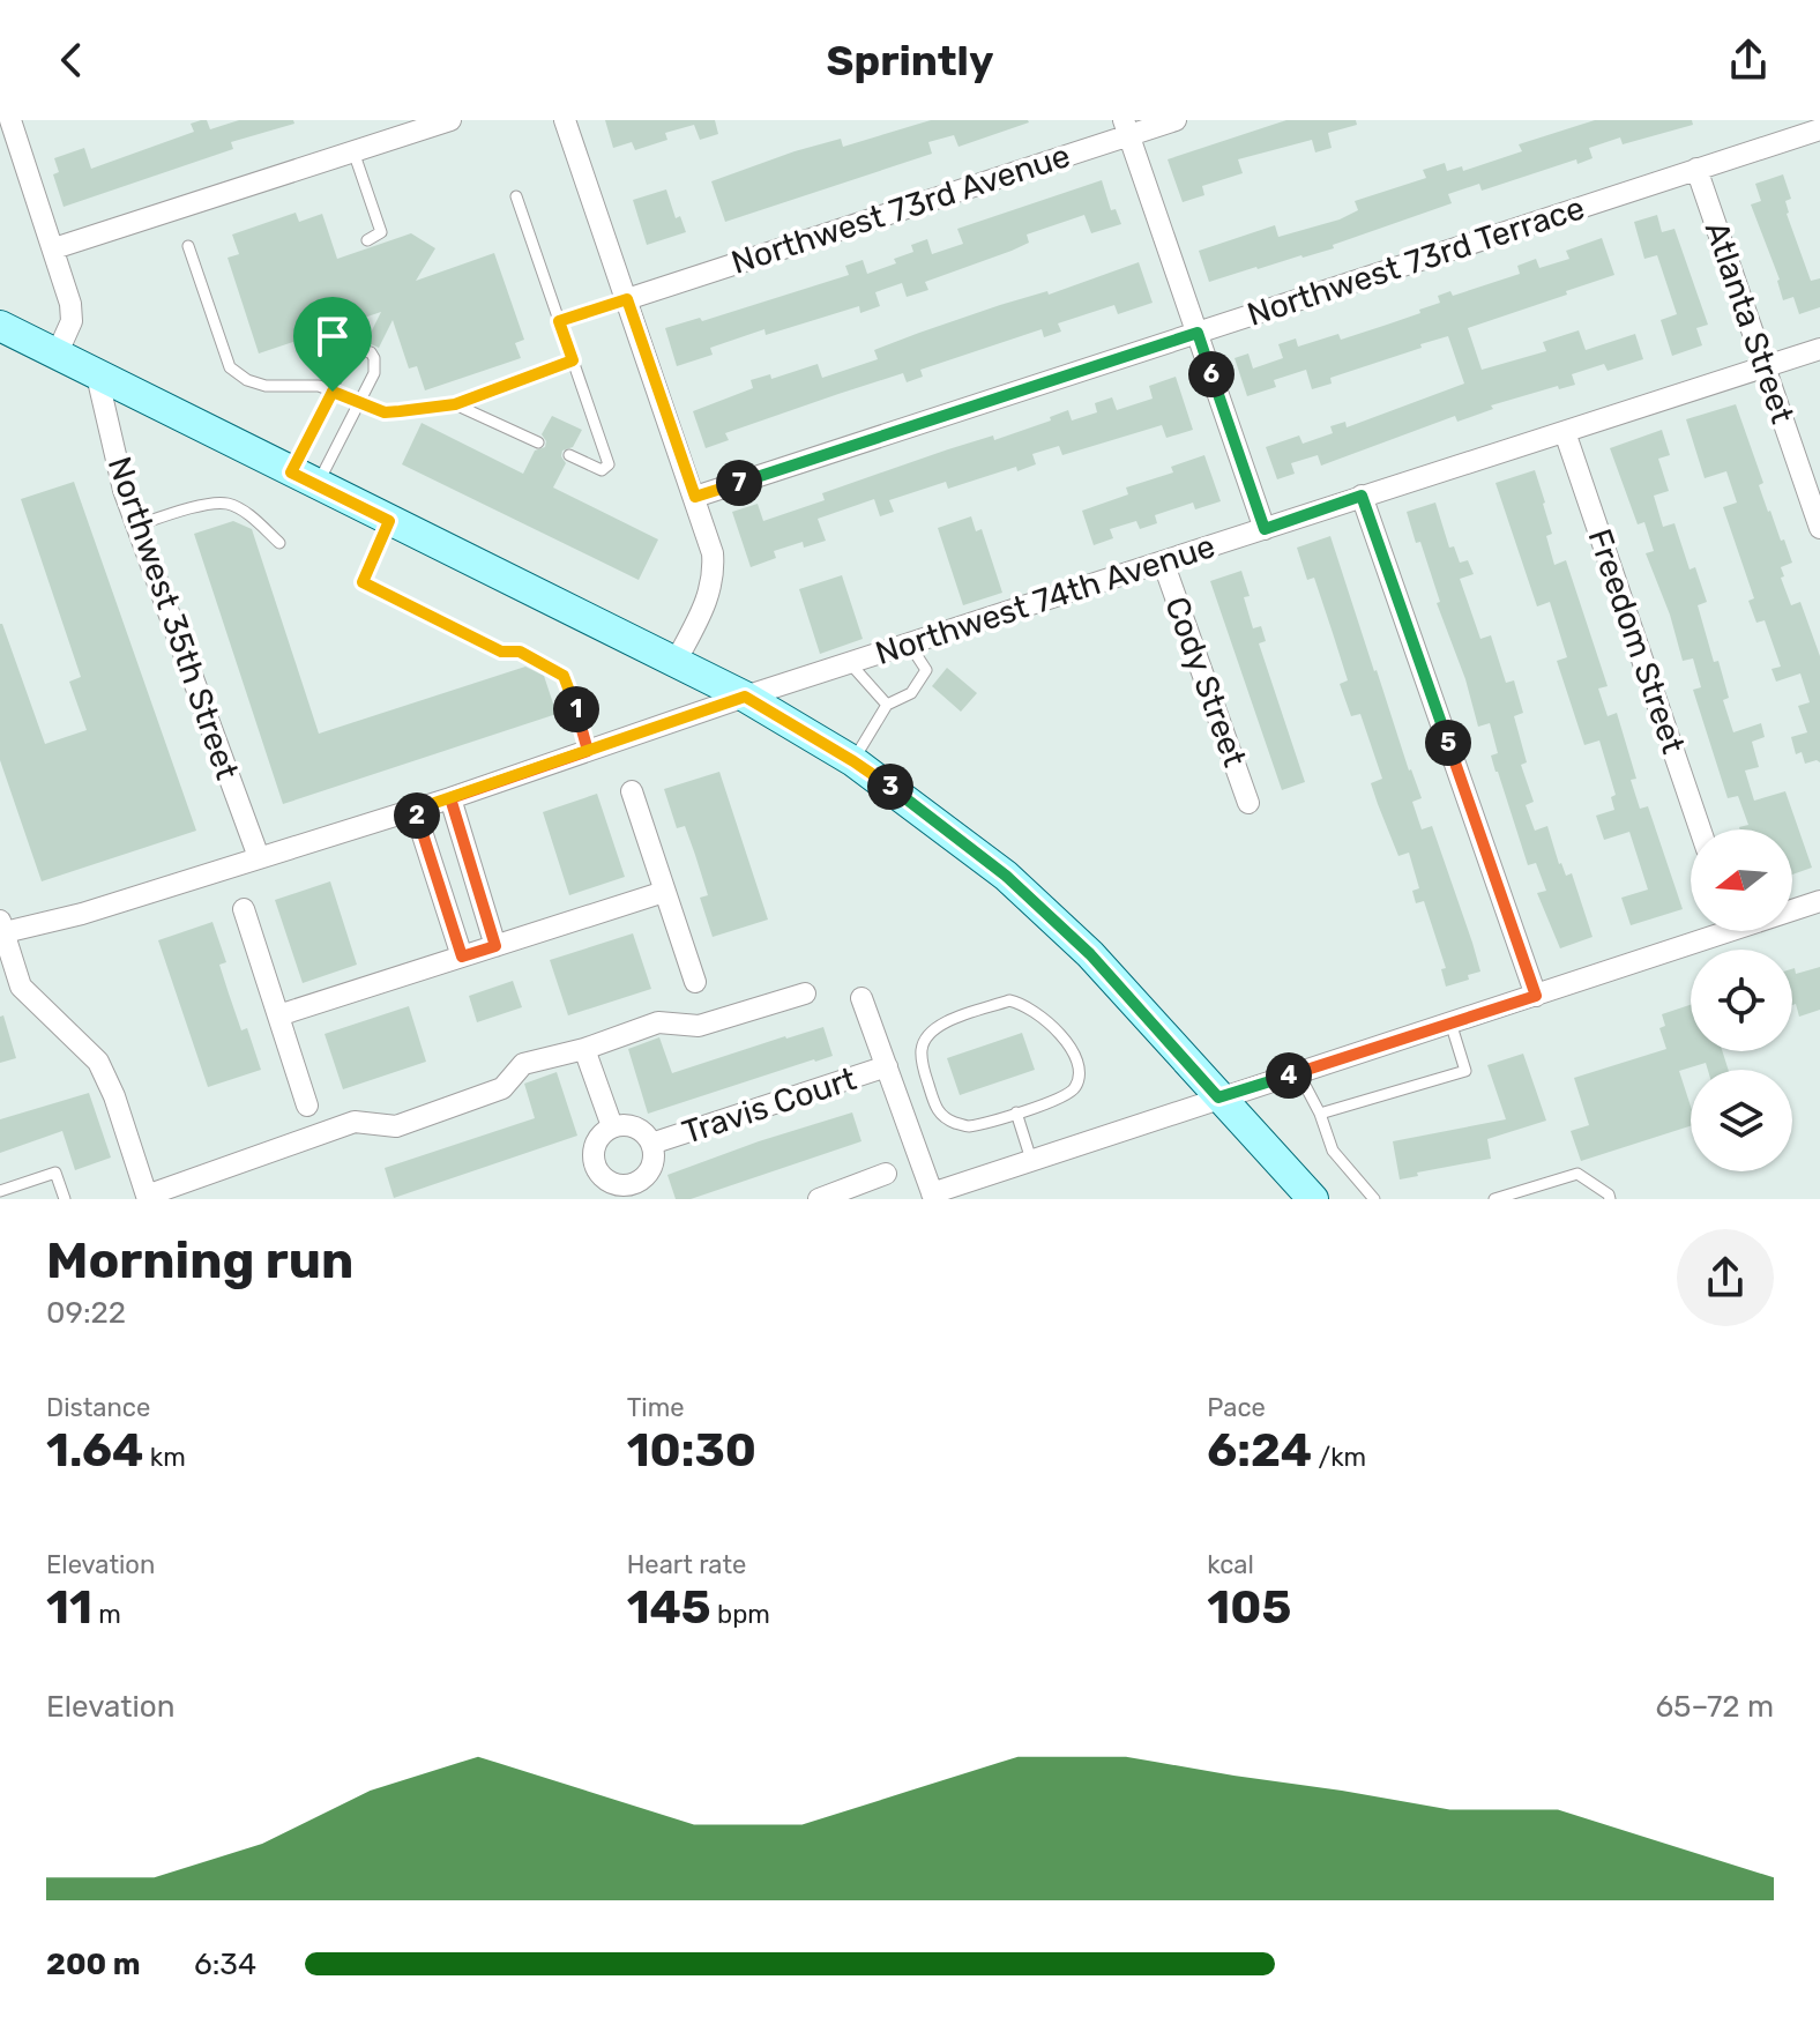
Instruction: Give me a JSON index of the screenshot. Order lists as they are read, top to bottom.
{
  "streets": {
    "street": [
      "Northwest 73rd Avenue",
      "Northwest 73rd Terrace",
      "Atlanta Street",
      "Northwest 74th Avenue",
      "Northwest 35th Street",
      "Freedom Street",
      "Cody Street",
      "Travis Court"
    ]
  },
  "crossings": [
    ["Northwest 73rd Terrace", "Atlanta Street"],
    ["Atlanta Street", "Northwest 74th Avenue"],
    ["Northwest 74th Avenue", "Northwest 35th Street"],
    ["Northwest 74th Avenue", "Freedom Street"],
    ["Northwest 74th Avenue", "Cody Street"]
  ],
  "north": "left",
  "page": {
    "header": "Sprintly",
    "pins": [
      "6",
      "7",
      "1",
      "5",
      "3",
      "2",
      "4"
    ],
    "heading": ["Morning run", "09:22"],
    "stats": [
      ["Distance", "1.64 km"],
      ["Time", "10:30"],
      ["Pace", "6:24 /km"],
      ["Elevation", "11 m"],
      ["Heart rate", "145 bpm"],
      ["kcal", "105"]
    ],
    "chart": ["Elevation", "65–72 m"],
    "list": [
      {
        "name": "200 m",
        "note": "6:34"
      }
    ]
  }
}
